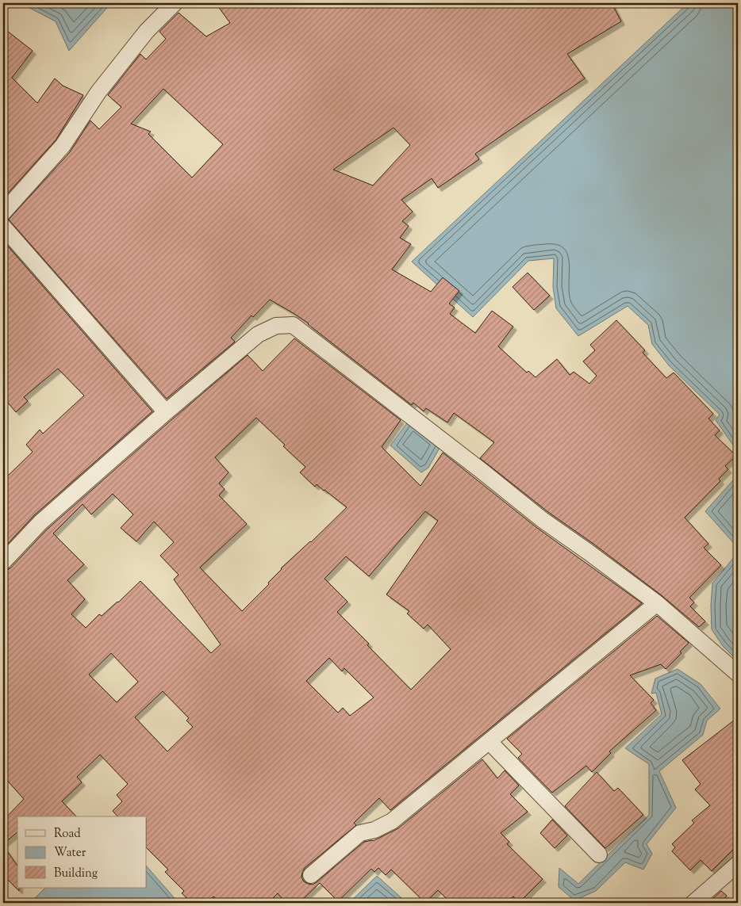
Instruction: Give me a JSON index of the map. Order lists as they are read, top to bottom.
{
  "legend": ["Road", "Water", "Building"]
}
